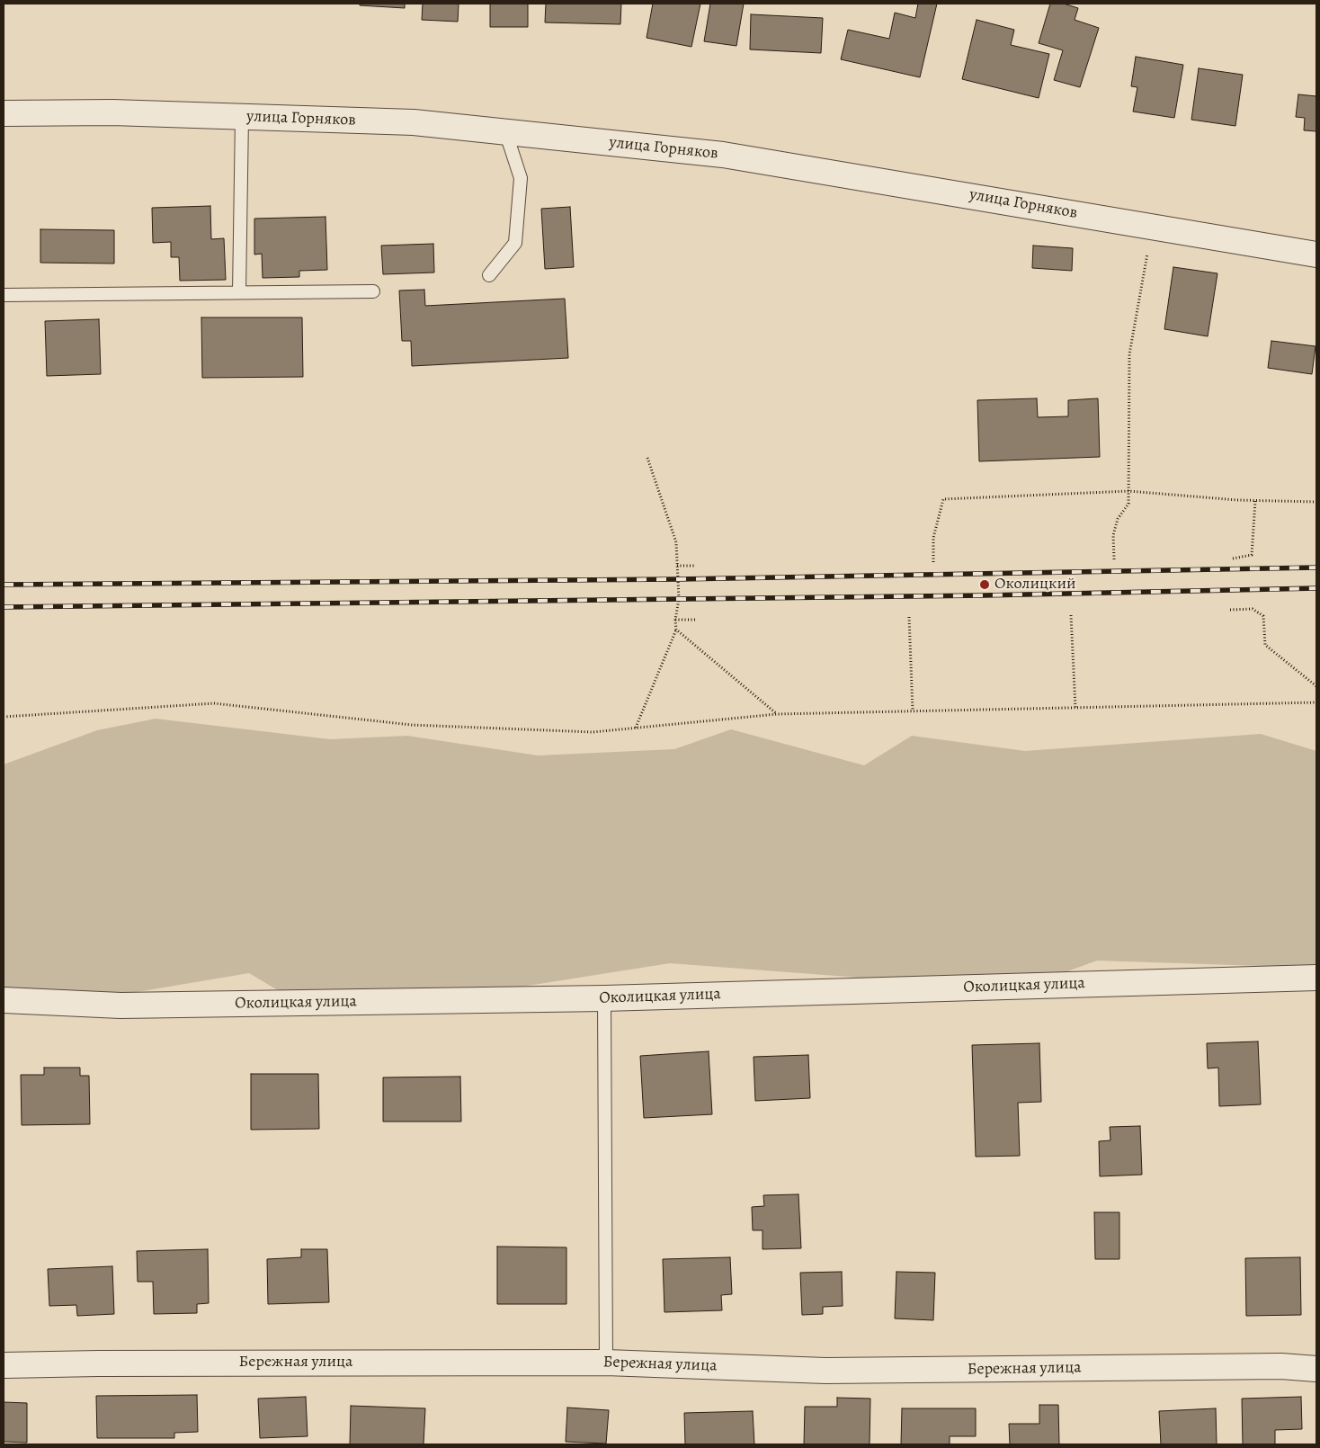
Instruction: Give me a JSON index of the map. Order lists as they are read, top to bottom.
{
  "streets": {
    "street": ["улица Горняков", "Околицкая улица", "Бережная улица"]
  },
  "places": ["Околицкий"]
}
